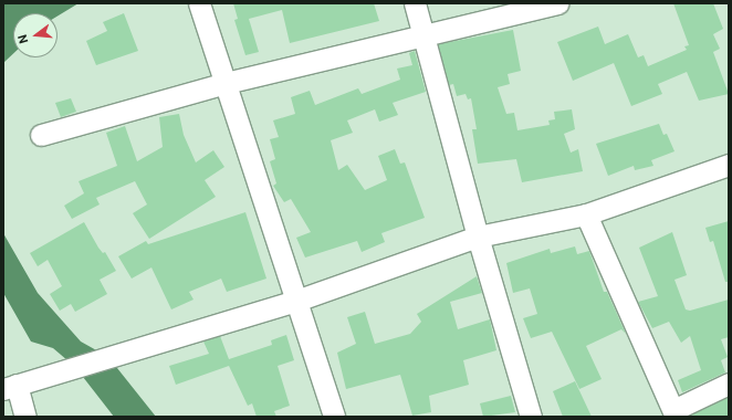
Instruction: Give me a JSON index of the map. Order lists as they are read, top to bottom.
{
  "north": "left"
}
